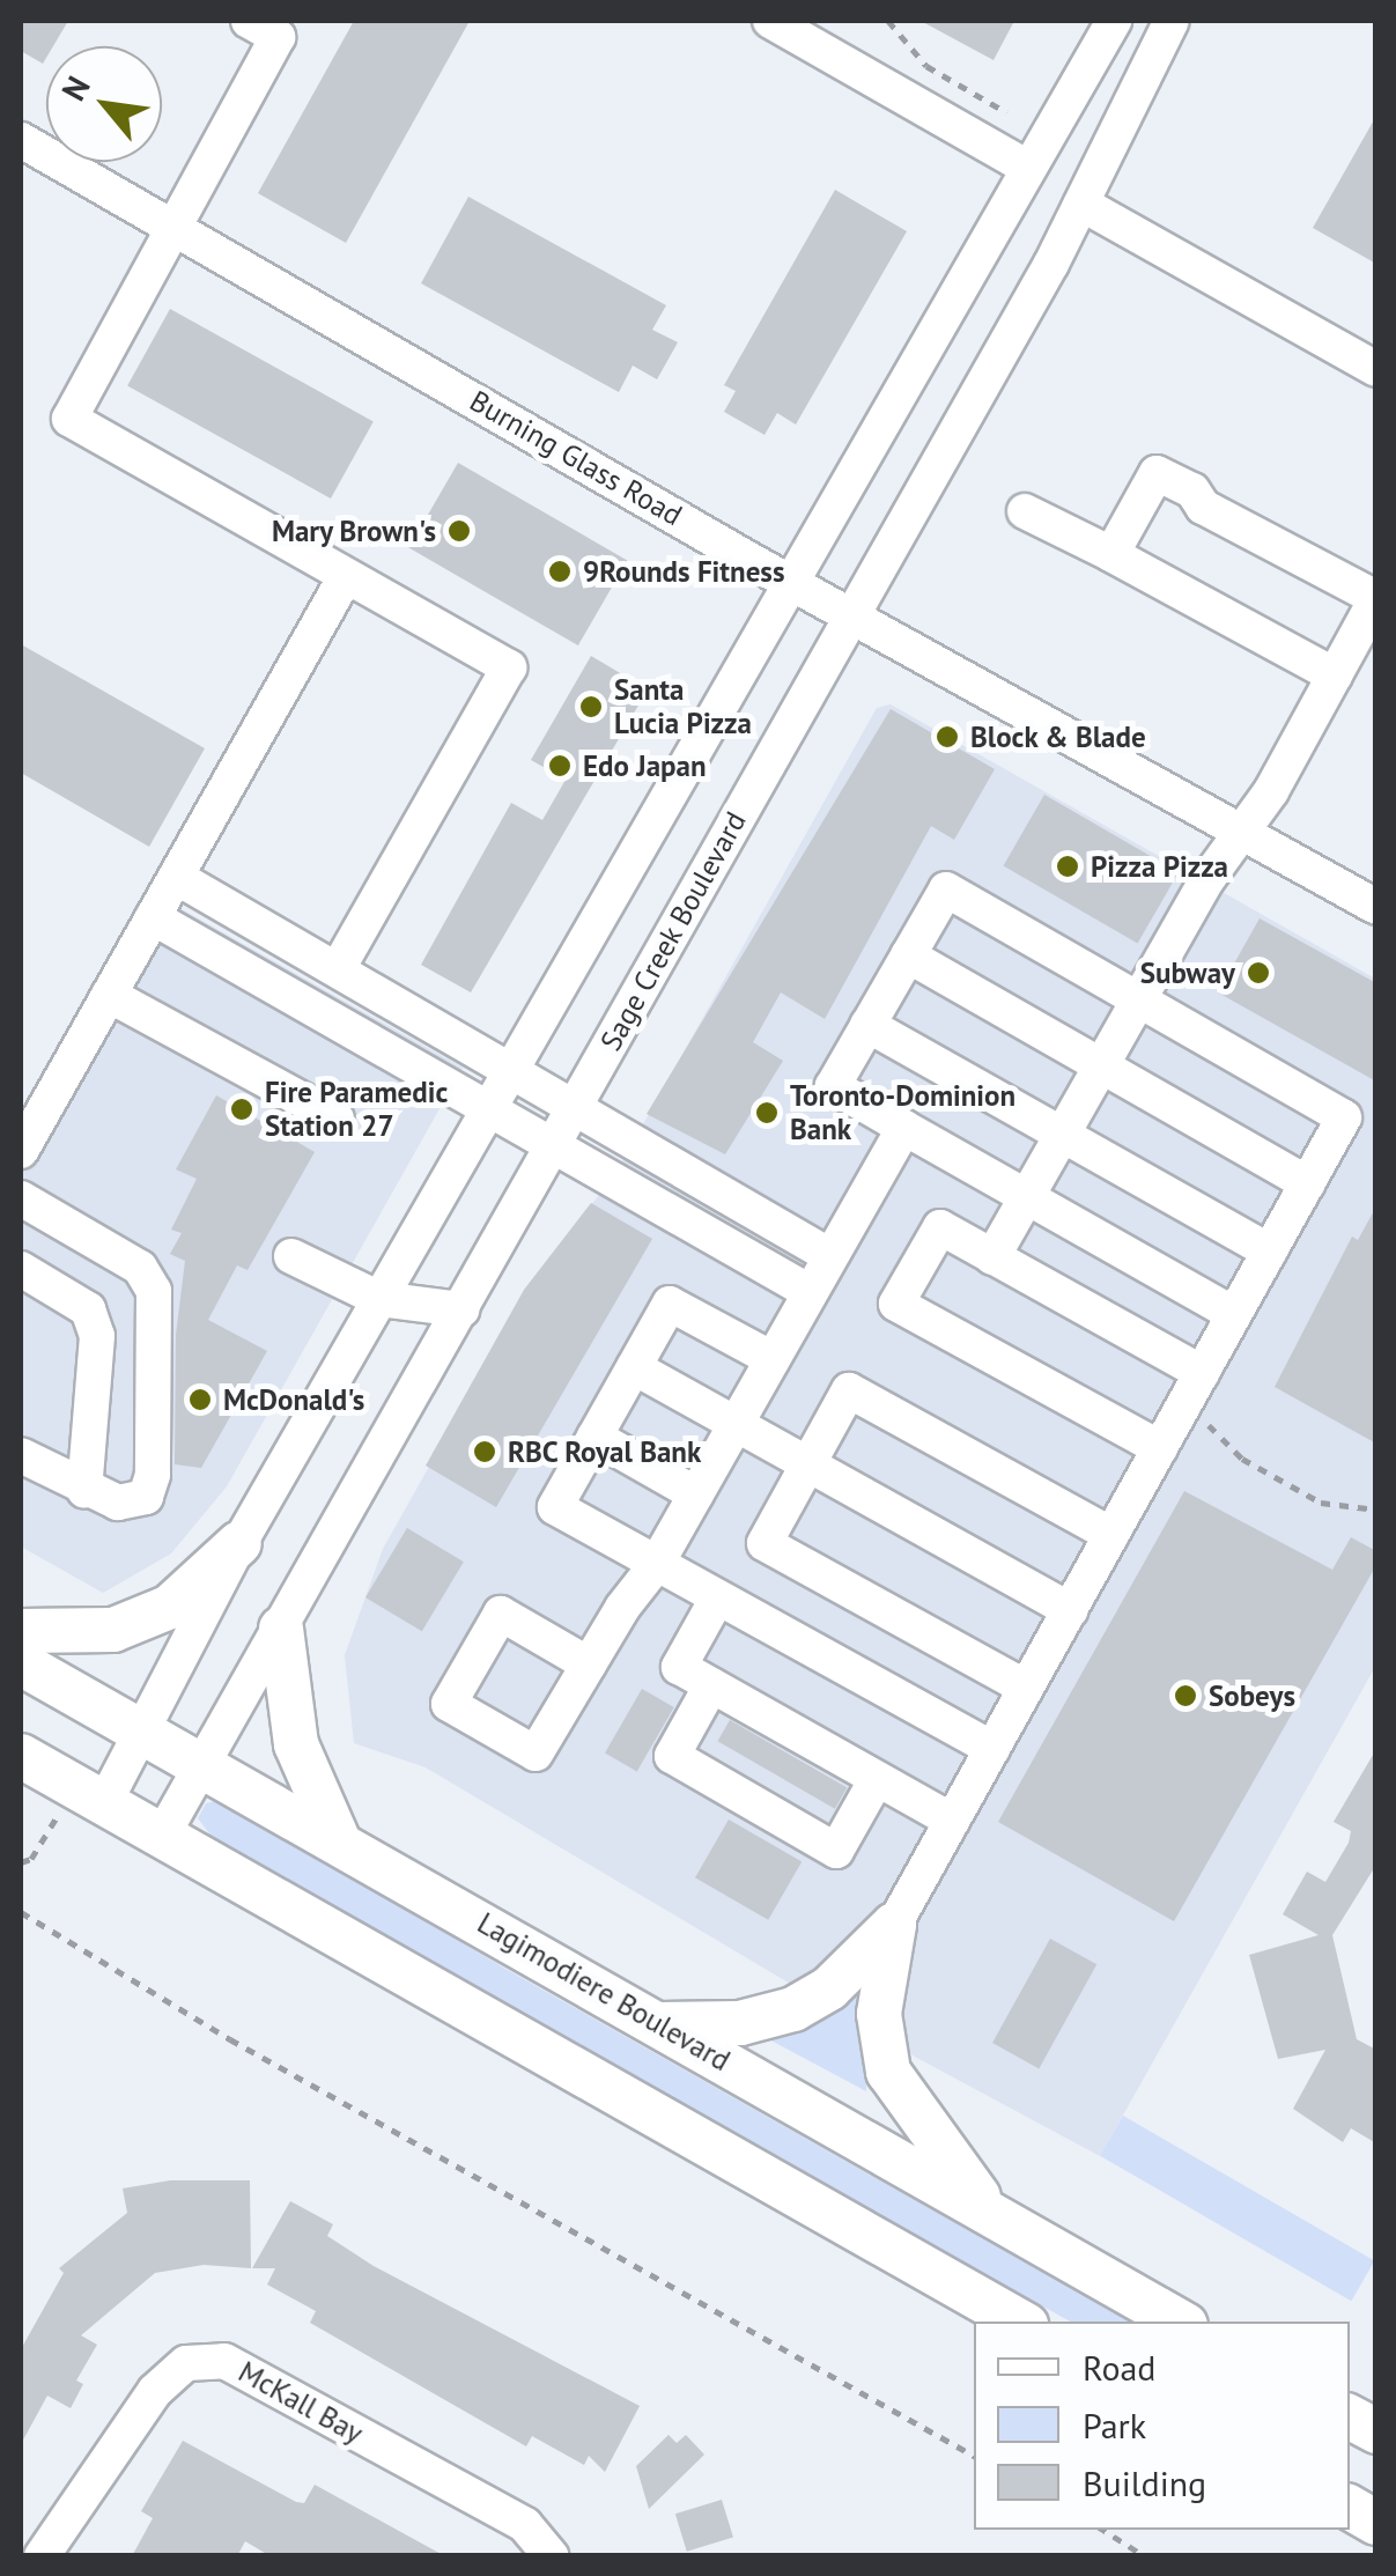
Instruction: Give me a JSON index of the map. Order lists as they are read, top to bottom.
{
  "streets": {
    "main road": ["Lagimodiere Boulevard"],
    "street": ["Burning Glass Road", "Sage Creek Boulevard", "McKall Bay"]
  },
  "crossings": [
    ["Burning Glass Road", "Sage Creek Boulevard"],
    ["Sage Creek Boulevard", "Lagimodiere Boulevard"]
  ],
  "places": [
    "Mary Brown's",
    "9Rounds Fitness",
    "Santa Lucia Pizza",
    "Block & Blade",
    "Edo Japan",
    "Pizza Pizza",
    "Subway",
    "Fire Paramedic Station 27",
    "Toronto-Dominion Bank",
    "McDonald's",
    "RBC Royal Bank",
    "Sobeys"
  ],
  "legend": ["Road", "Park", "Building"],
  "north": "top left"
}
